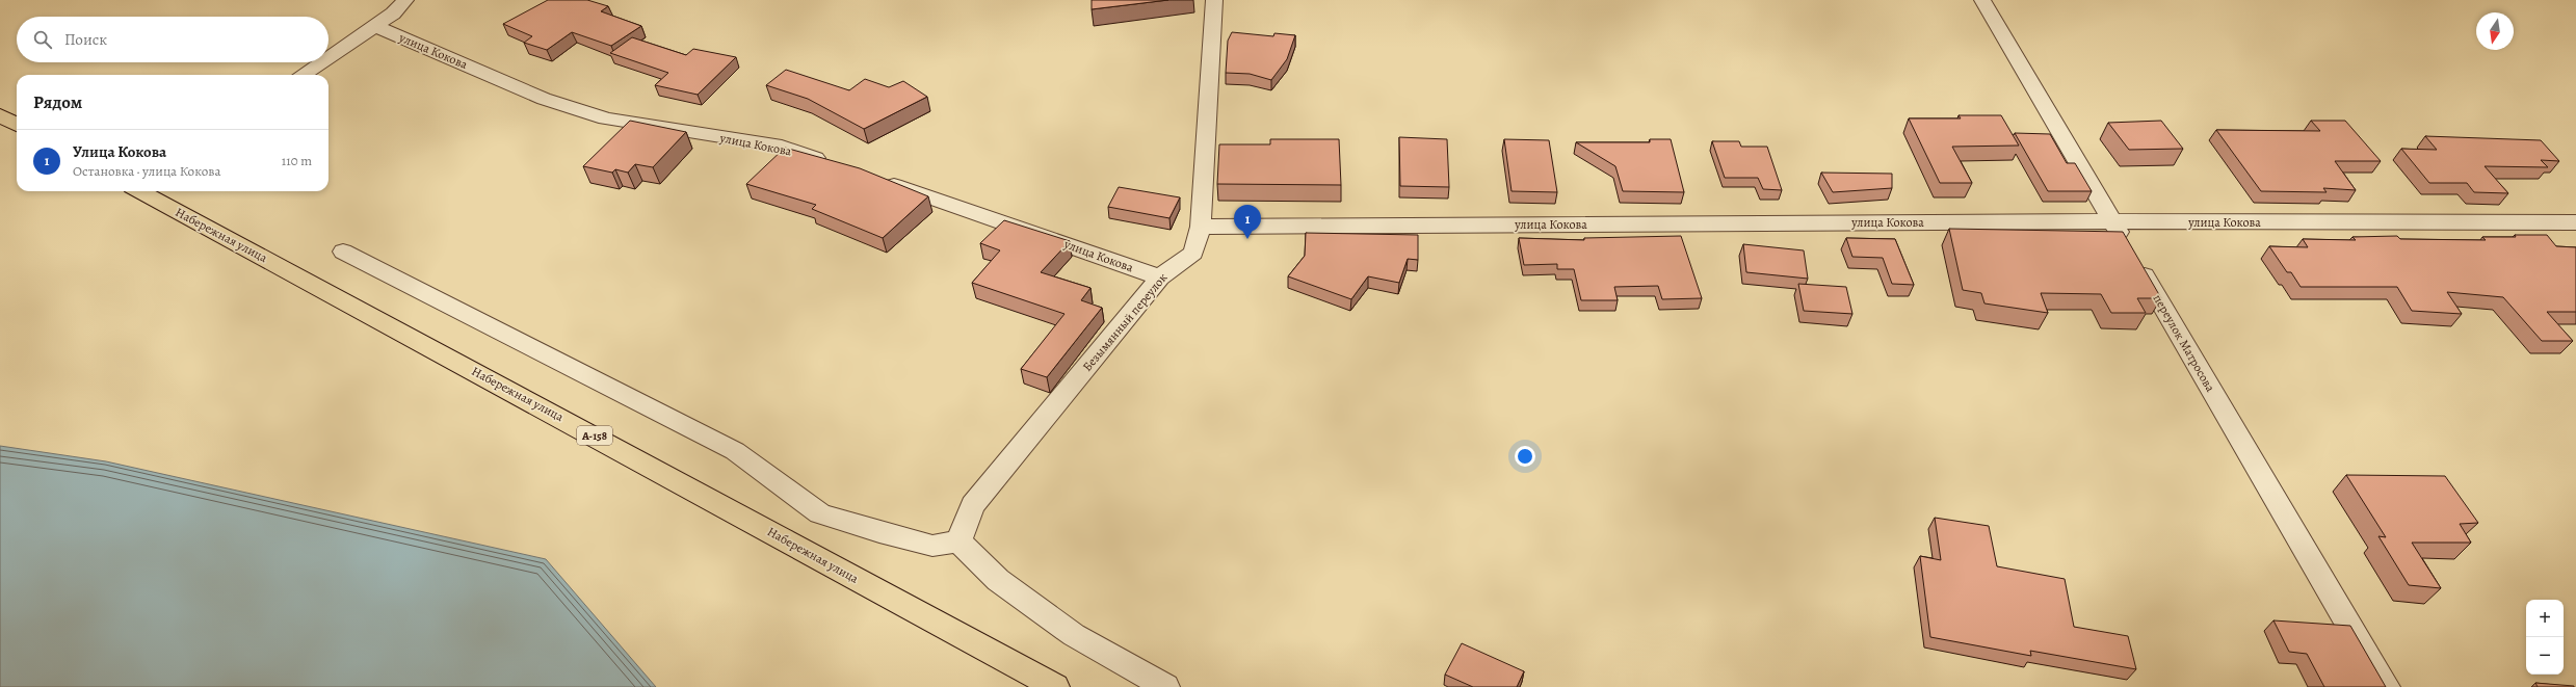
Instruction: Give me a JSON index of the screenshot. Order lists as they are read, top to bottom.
{
  "streets": {
    "main road": ["Набережная улица", "А-158"],
    "street": ["улица Кокова", "Безымянный переулок", "переулок Матросова"]
  },
  "crossings": [
    ["улица Кокова", "Безымянный переулок"],
    ["улица Кокова", "переулок Матросова"]
  ],
  "north": "bottom",
  "page": {
    "search": "Поиск",
    "heading": "Рядом",
    "list": [
      {
        "mark": "1",
        "name": "Улица Кокова",
        "note": "Остановка · улица Кокова",
        "value": "110 m"
      }
    ],
    "pins": "1",
    "map_buttons": ["+", "−"]
  }
}
